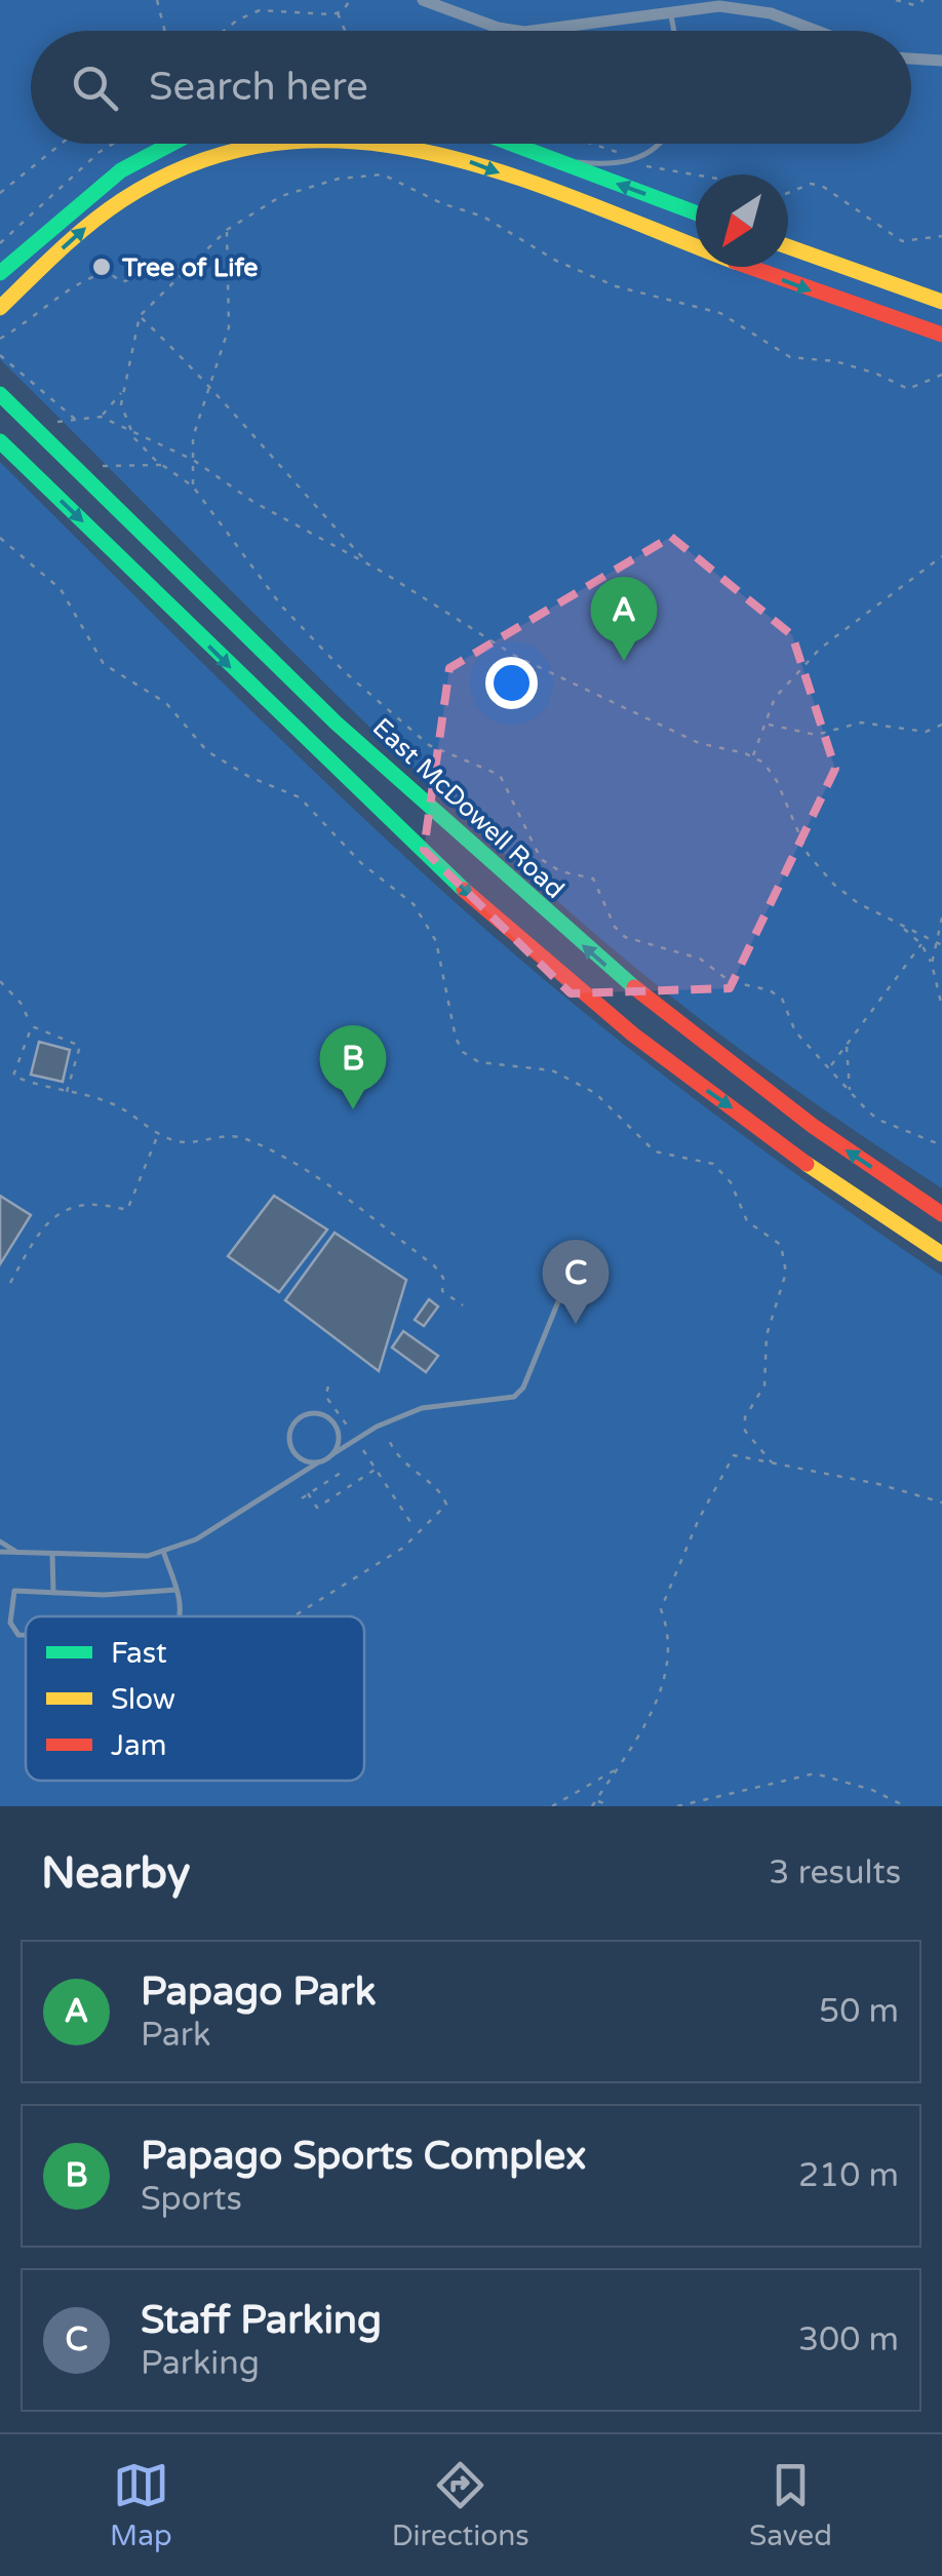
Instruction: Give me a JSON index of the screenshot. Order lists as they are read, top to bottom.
{
  "streets": {
    "main road": ["East McDowell Road"]
  },
  "places": ["Tree of Life"],
  "legend": ["Fast", "Slow", "Jam"],
  "north": "bottom left",
  "page": {
    "search": "Search here",
    "pins": ["A", "B", "C"],
    "heading": ["Nearby", "3 results"],
    "list": [
      {
        "mark": "A",
        "name": "Papago Park",
        "note": "Park",
        "value": "50 m"
      },
      {
        "mark": "B",
        "name": "Papago Sports Complex",
        "note": "Sports",
        "value": "210 m"
      },
      {
        "mark": "C",
        "name": "Staff Parking",
        "note": "Parking",
        "value": "300 m"
      }
    ],
    "nav": ["Map", "Directions", "Saved"]
  }
}
